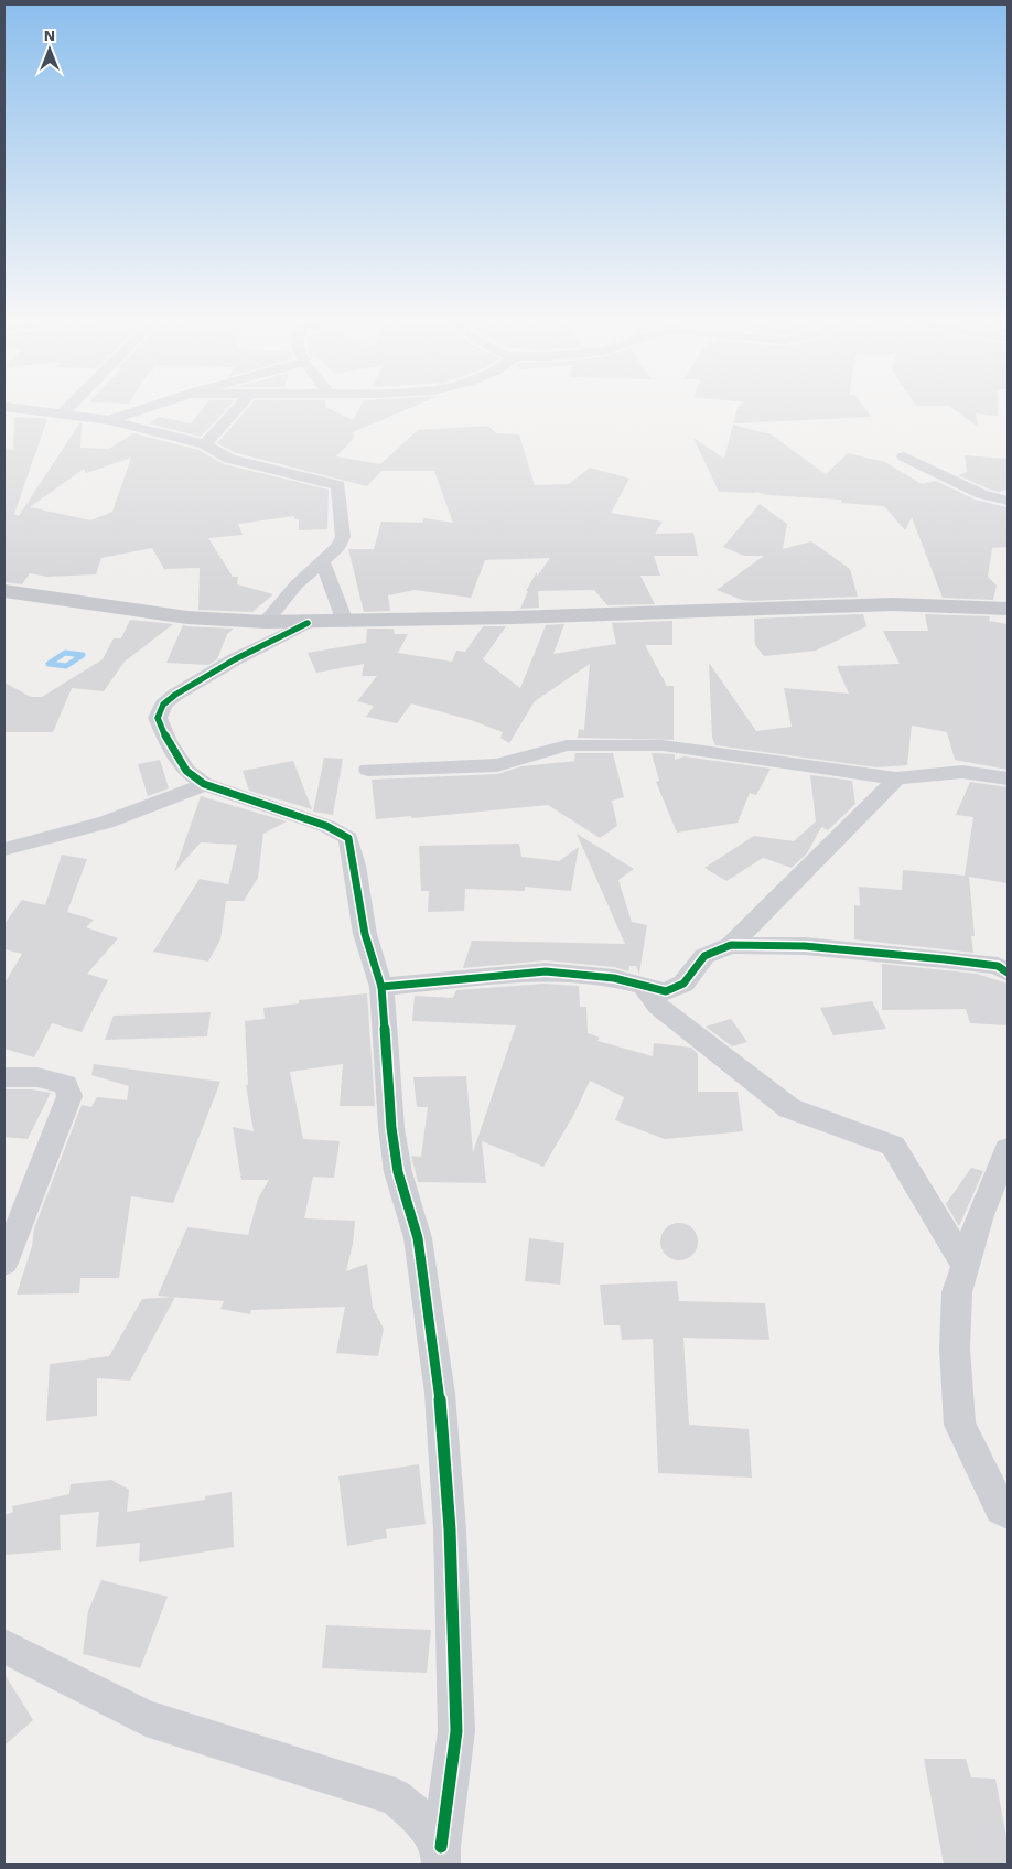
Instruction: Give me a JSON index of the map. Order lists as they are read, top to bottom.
{
  "north": "top"
}
